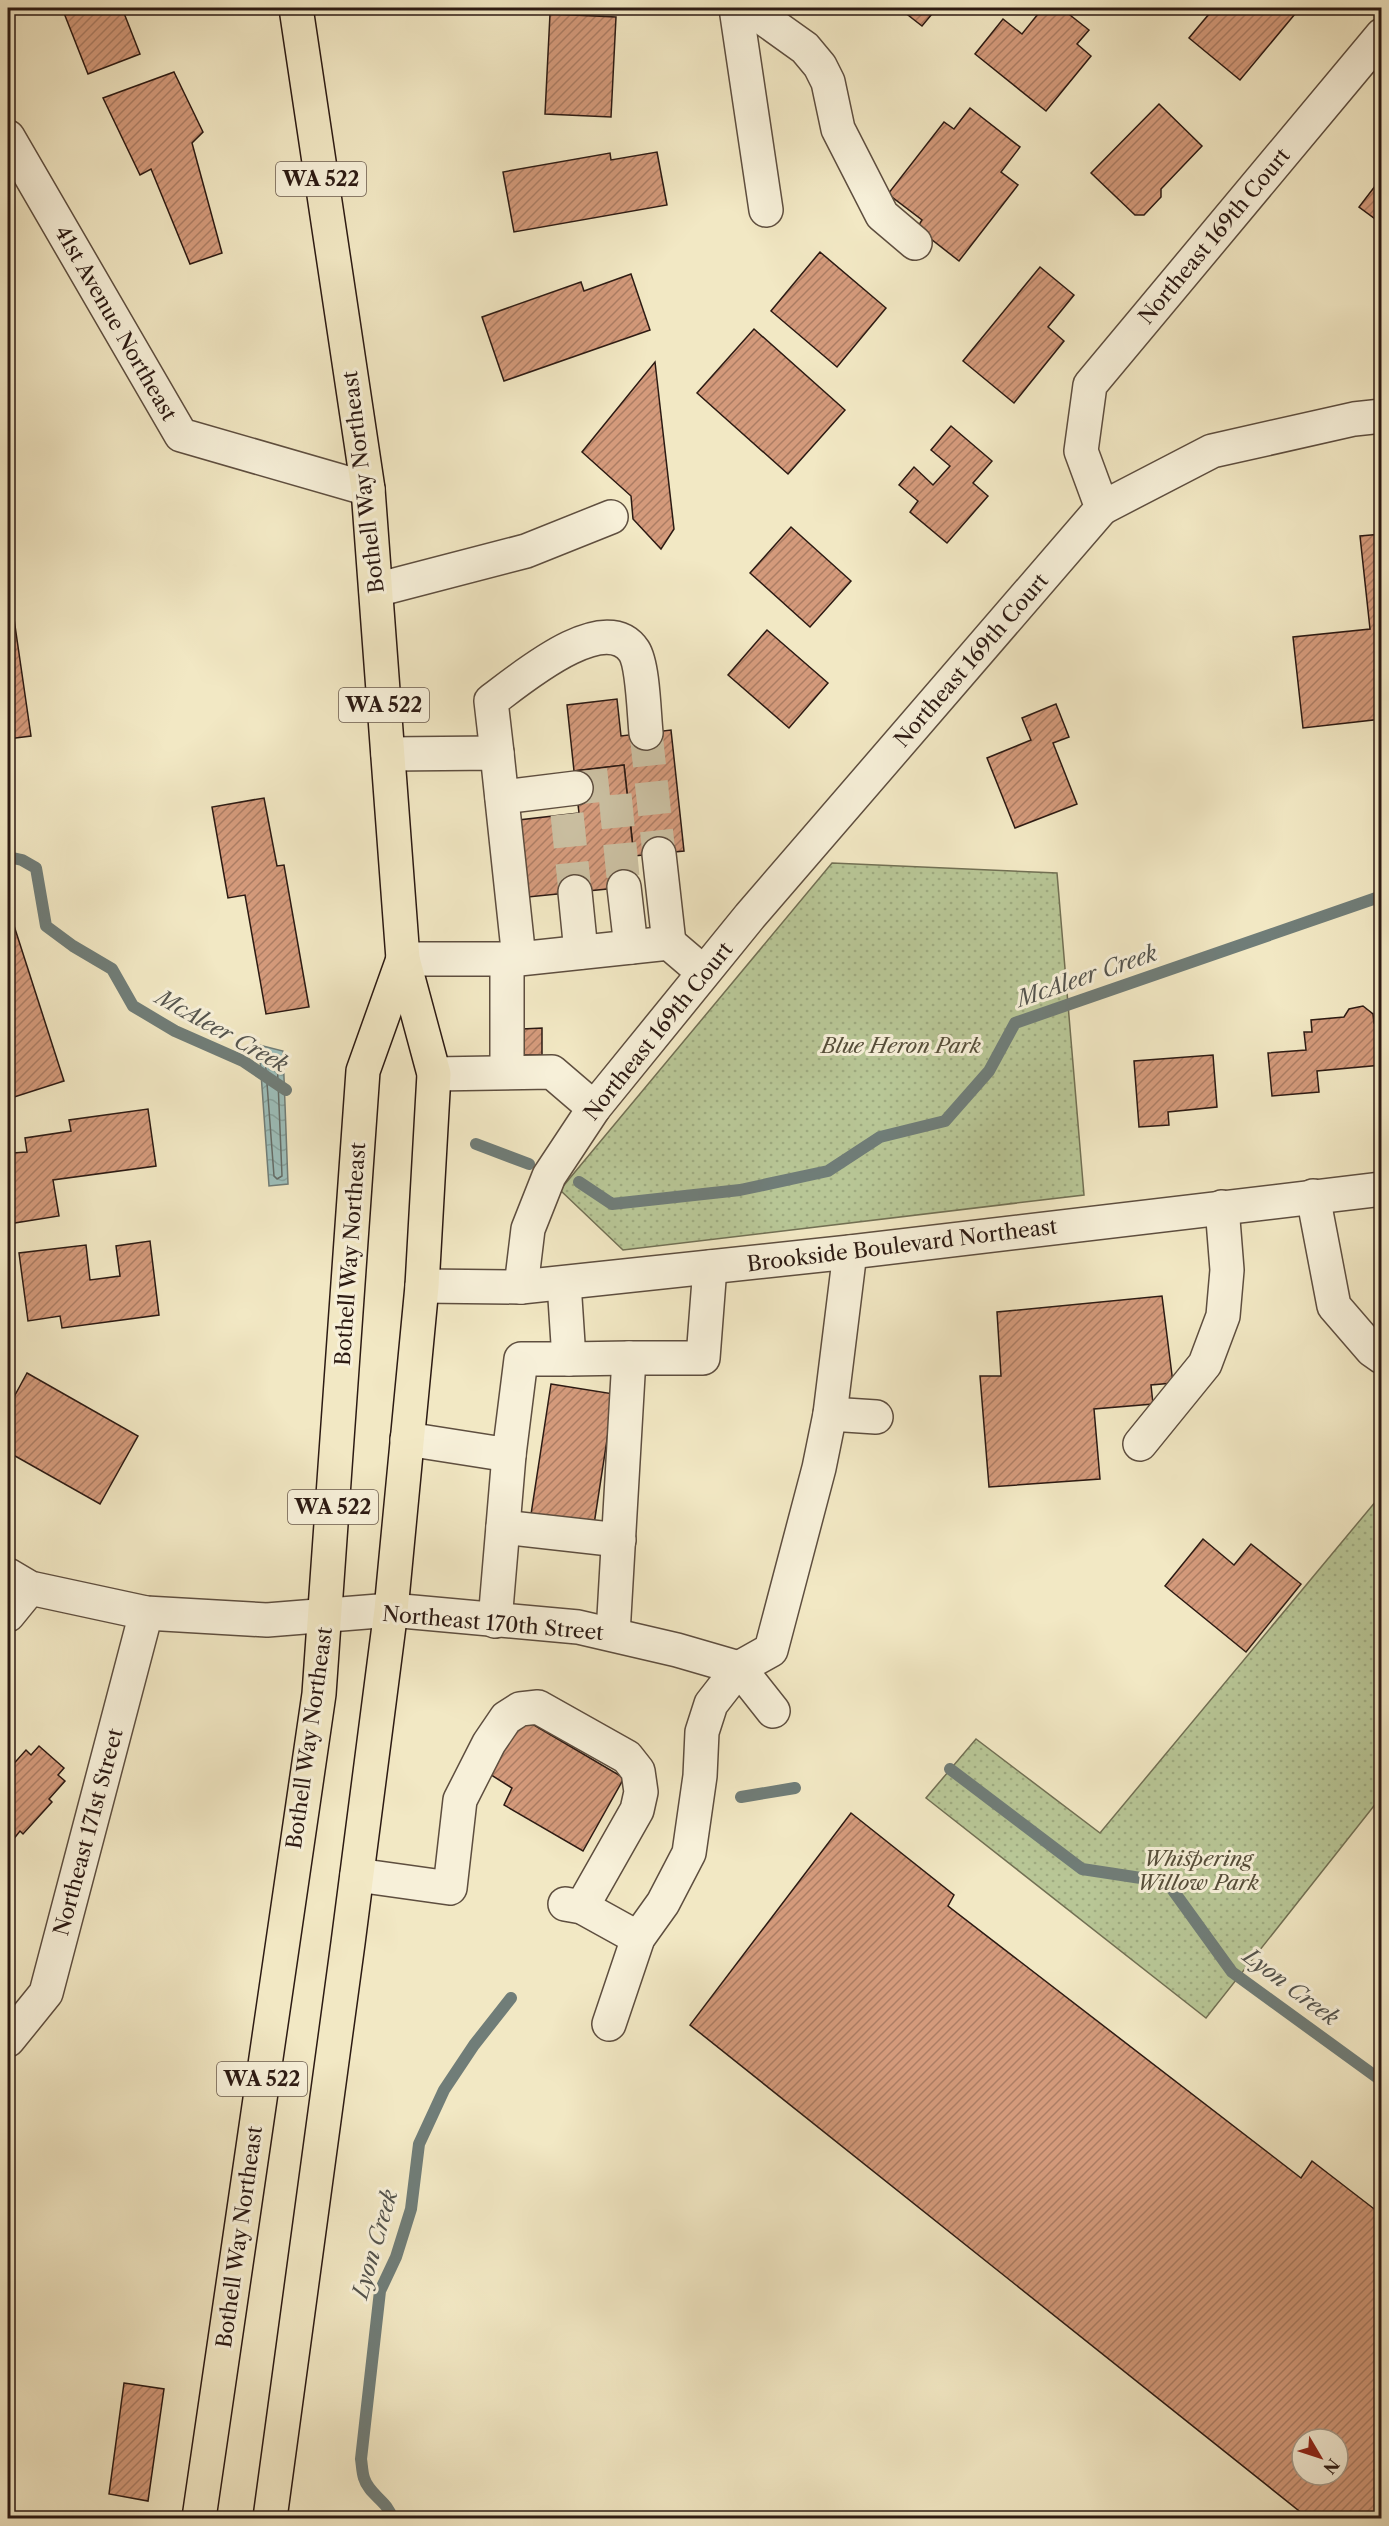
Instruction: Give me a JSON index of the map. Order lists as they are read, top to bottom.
{
  "streets": {
    "main road": ["WA 522", "Bothell Way Northeast"],
    "street": [
      "Northeast 169th Court",
      "41st Avenue Northeast",
      "Brookside Boulevard Northeast",
      "Northeast 170th Street",
      "Northeast 171st Street"
    ]
  },
  "crossings": [
    ["Northeast 169th Court", "Brookside Boulevard Northeast"],
    ["41st Avenue Northeast", "Bothell Way Northeast"],
    ["Bothell Way Northeast", "Brookside Boulevard Northeast"],
    ["Bothell Way Northeast", "Northeast 170th Street"],
    ["Northeast 170th Street", "Northeast 171st Street"]
  ],
  "water": ["McAleer Creek", "Lyon Creek"],
  "parks": ["Blue Heron Park", "Whispering Willow Park"],
  "north": "bottom right"
}
